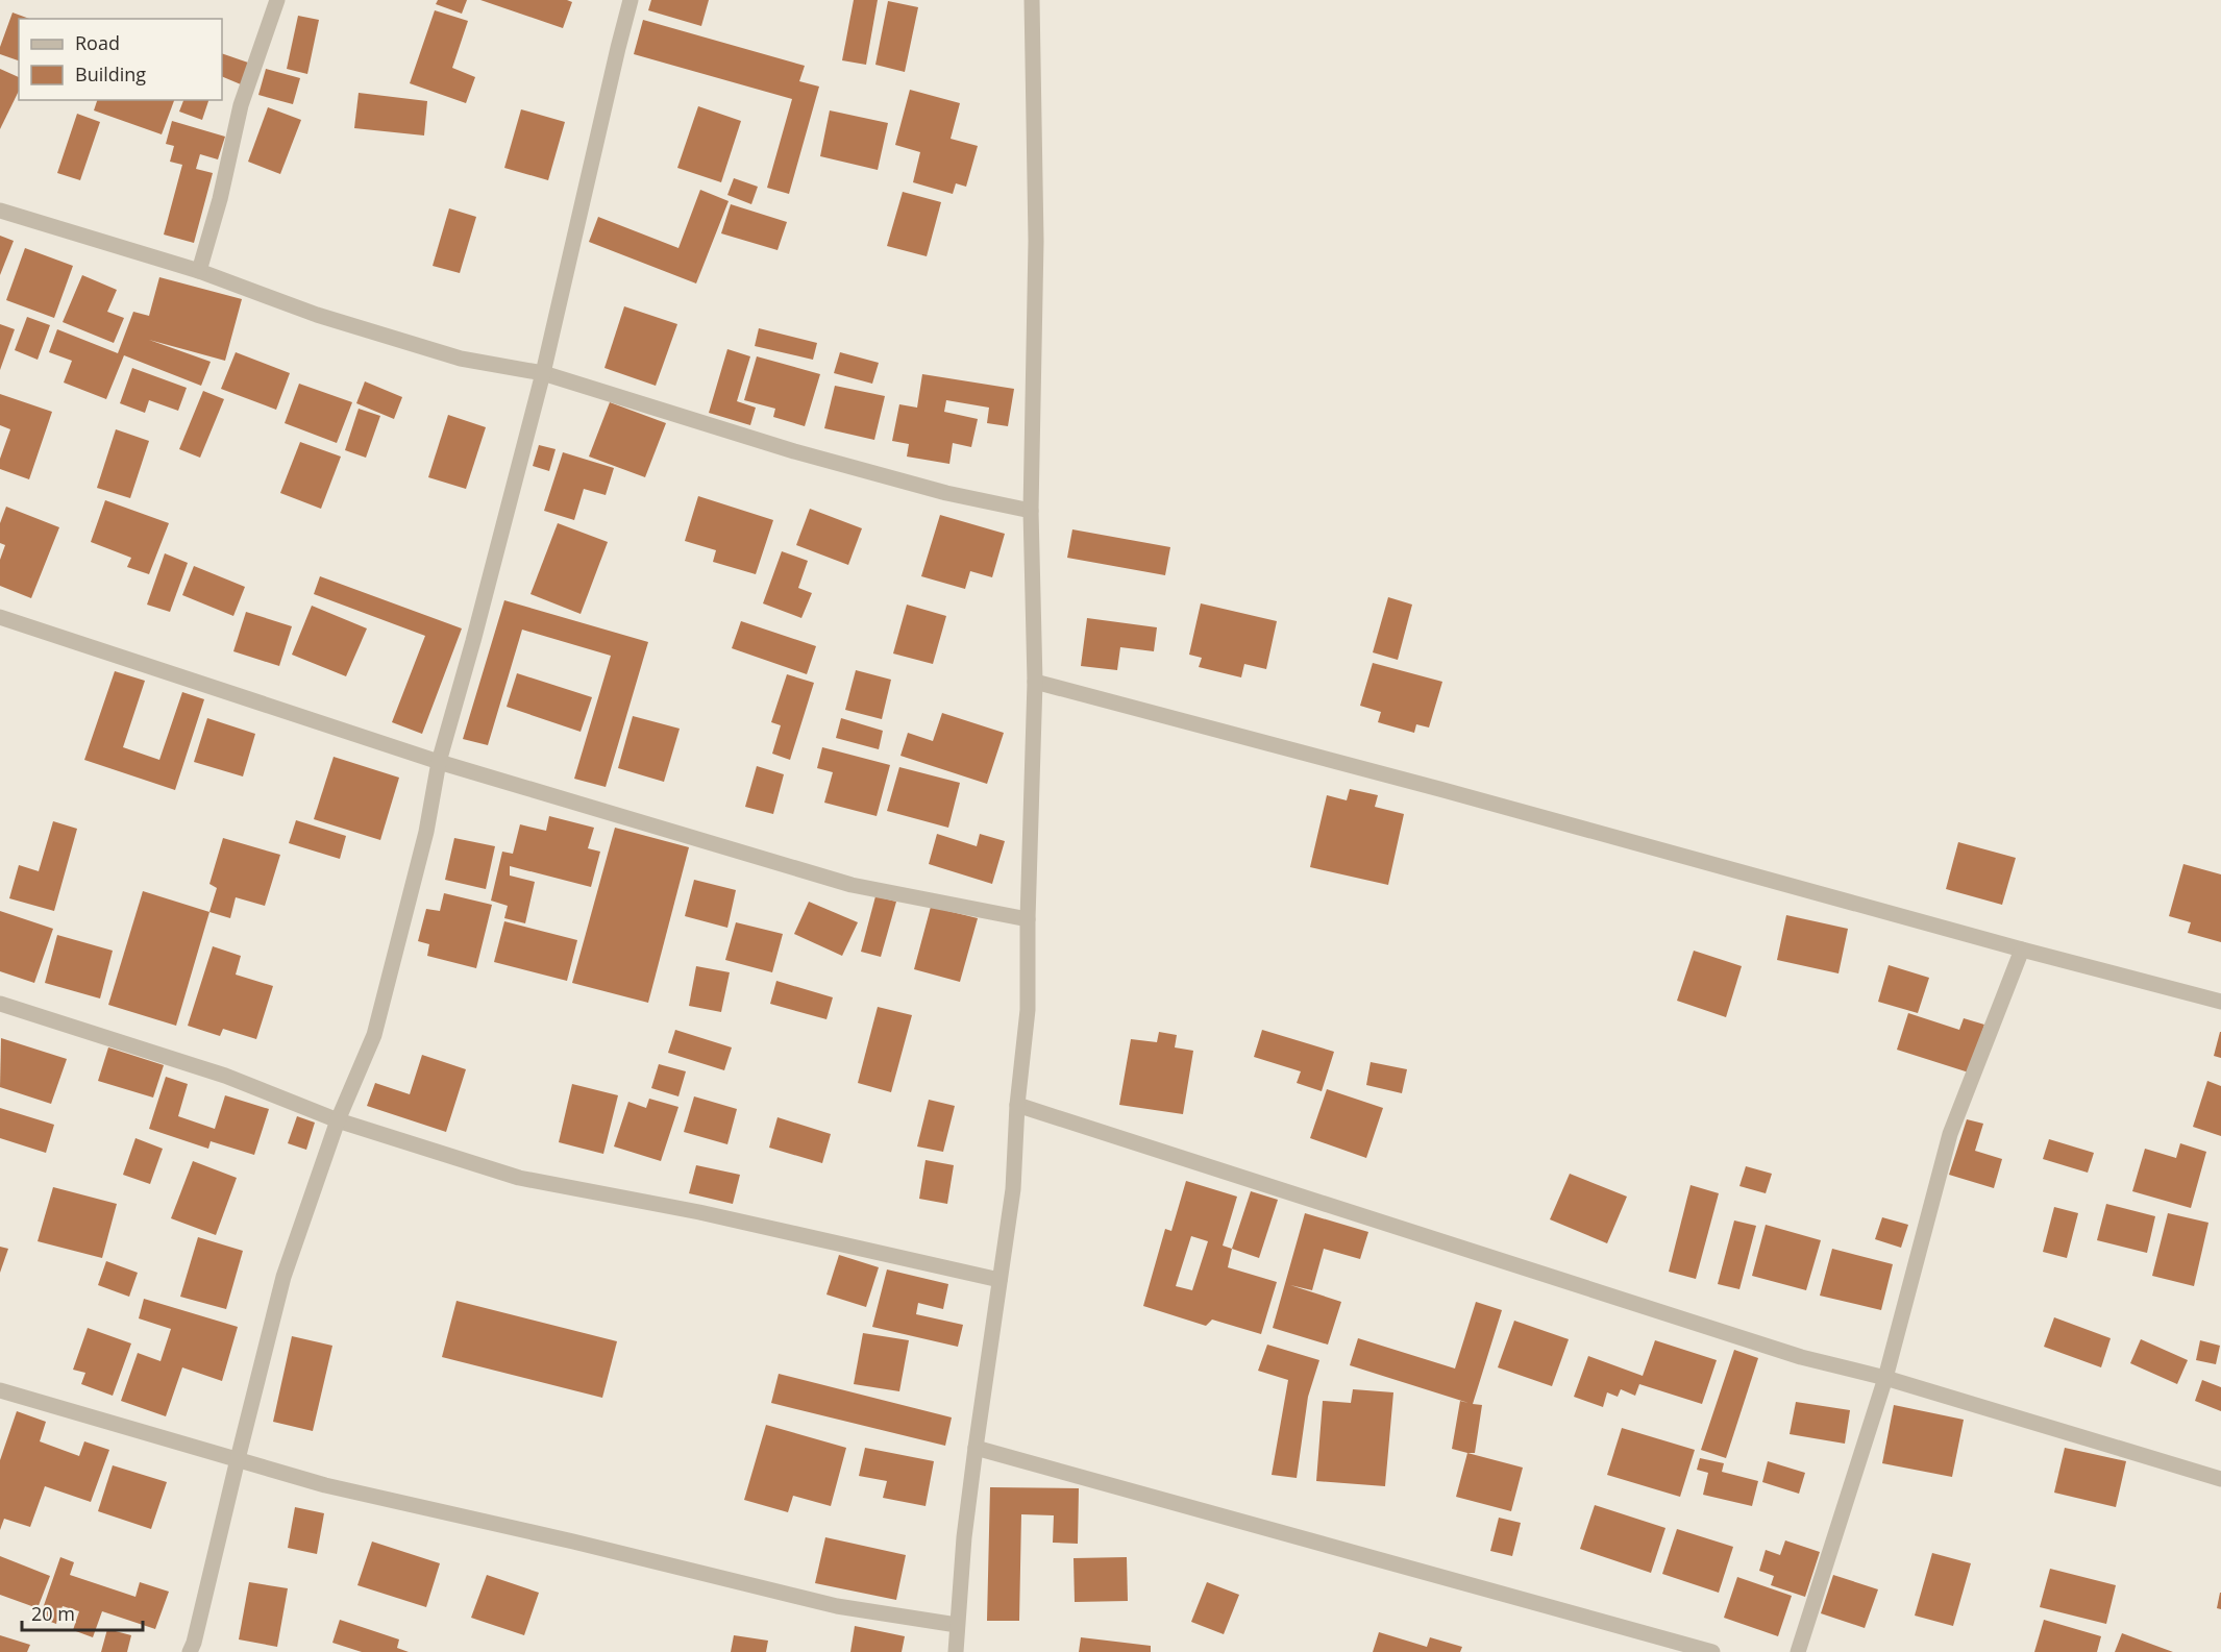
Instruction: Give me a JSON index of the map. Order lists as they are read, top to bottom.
{
  "legend": ["Road", "Building"],
  "scale_bar": "20 m"
}
